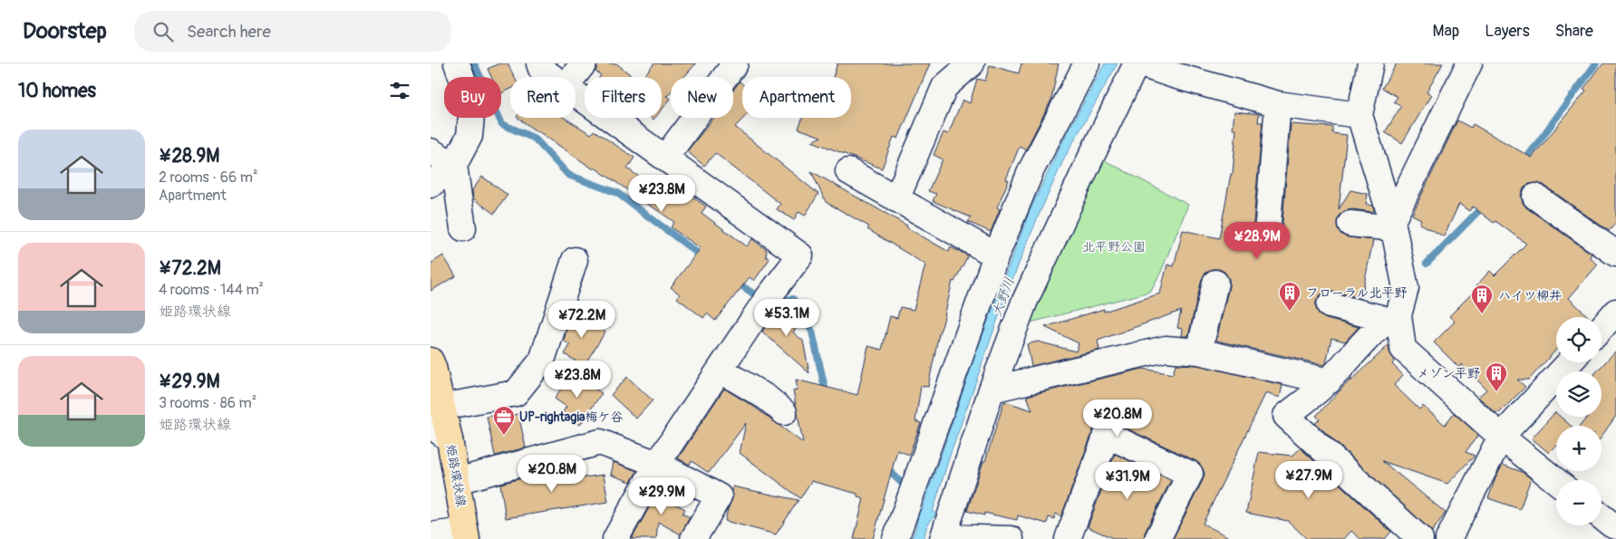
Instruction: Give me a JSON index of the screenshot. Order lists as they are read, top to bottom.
{
  "streets": {
    "main road": ["姫路環状線"]
  },
  "water": ["大野川"],
  "parks": ["北平野公園"],
  "places": {
    "building": ["フローラル北平野", "ハイツ柳井", "メゾン平野"],
    "office": ["UP-rightagia梅ケ谷"]
  },
  "page": {
    "header": "Doorstep",
    "search": "Search here",
    "nav": ["Map", "Layers", "Share"],
    "heading": "10 homes",
    "chip": [
      "Buy",
      "Rent",
      "Filters",
      "New",
      "Apartment"
    ],
    "list": [
      {
        "name": "¥28.9M",
        "note": "2 rooms · 66 m² · Apartment"
      },
      {
        "name": "¥72.2M",
        "note": "4 rooms · 144 m² · 姫路環状線"
      },
      {
        "name": "¥29.9M",
        "note": "3 rooms · 86 m² · 姫路環状線"
      }
    ],
    "price": [
      "¥23.8M",
      "¥28.9M",
      "¥53.1M",
      "¥72.2M",
      "¥23.8M",
      "¥20.8M",
      "¥20.8M",
      "¥27.9M",
      "¥31.9M",
      "¥29.9M"
    ],
    "map_buttons": ["+", "−"]
  }
}
